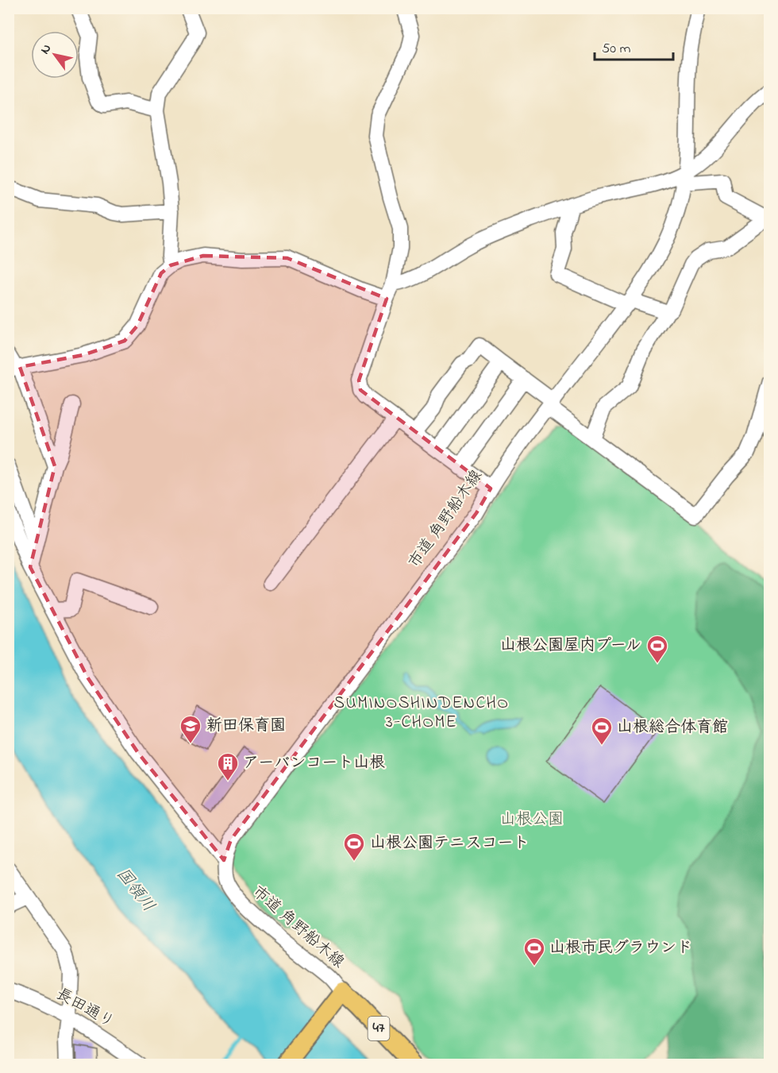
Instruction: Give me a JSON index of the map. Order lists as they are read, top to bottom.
{
  "streets": {
    "main road": ["47"],
    "street": ["市道 角野船木線", "長田通り"]
  },
  "crossings": [
    ["市道 角野船木線", "47"]
  ],
  "districts": ["SUMINOSHINDENCHO 3-CHOME"],
  "water": ["国領川"],
  "parks": ["山根公園"],
  "places": {
    "sports": [
      "山根公園屋内プール",
      "山根総合体育館",
      "山根公園テニスコート",
      "山根市民グラウンド"
    ],
    "school or university": ["新田保育園"],
    "building": ["アーバンコート山根"]
  },
  "scale_bar": "50 m",
  "north": "top left"
}
